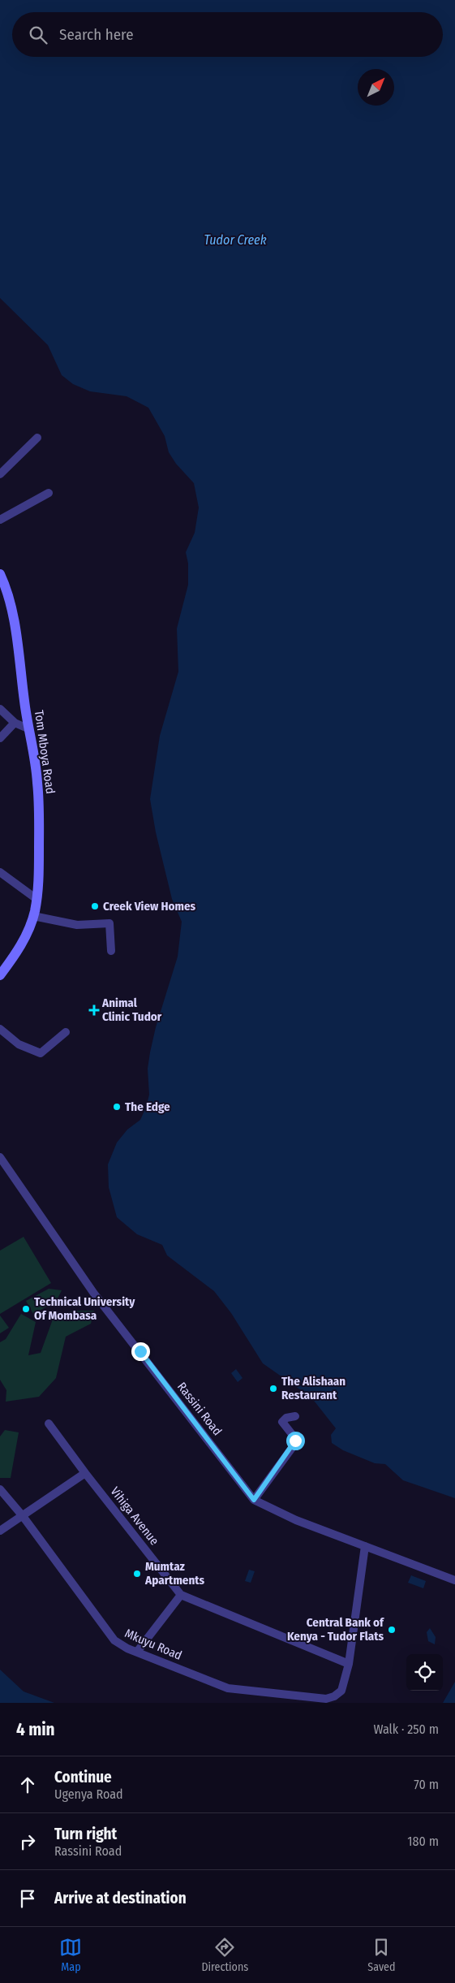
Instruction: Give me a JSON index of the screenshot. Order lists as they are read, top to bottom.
{
  "streets": {
    "main road": ["Tom Mboya Road"],
    "street": ["Rassini Road", "Vihiga Avenue", "Mkuyu Road"]
  },
  "crossings": [
    ["Vihiga Avenue", "Mkuyu Road"]
  ],
  "water": ["Tudor Creek"],
  "places": {
    "other": [
      "Creek View Homes",
      "The Edge",
      "Technical University Of Mombasa",
      "The Alishaan Restaurant",
      "Mumtaz Apartments",
      "Central Bank of Kenya - Tudor Flats"
    ],
    "health": ["Animal Clinic Tudor"]
  },
  "north": "top right",
  "page": {
    "search": "Search here",
    "heading": ["4 min", "Walk · 250 m"],
    "list": [
      ["Continue", "Ugenya Road", "70 m"],
      ["Turn right", "Rassini Road", "180 m"],
      "Arrive at destination"
    ],
    "nav": ["Map", "Directions", "Saved"]
  }
}
